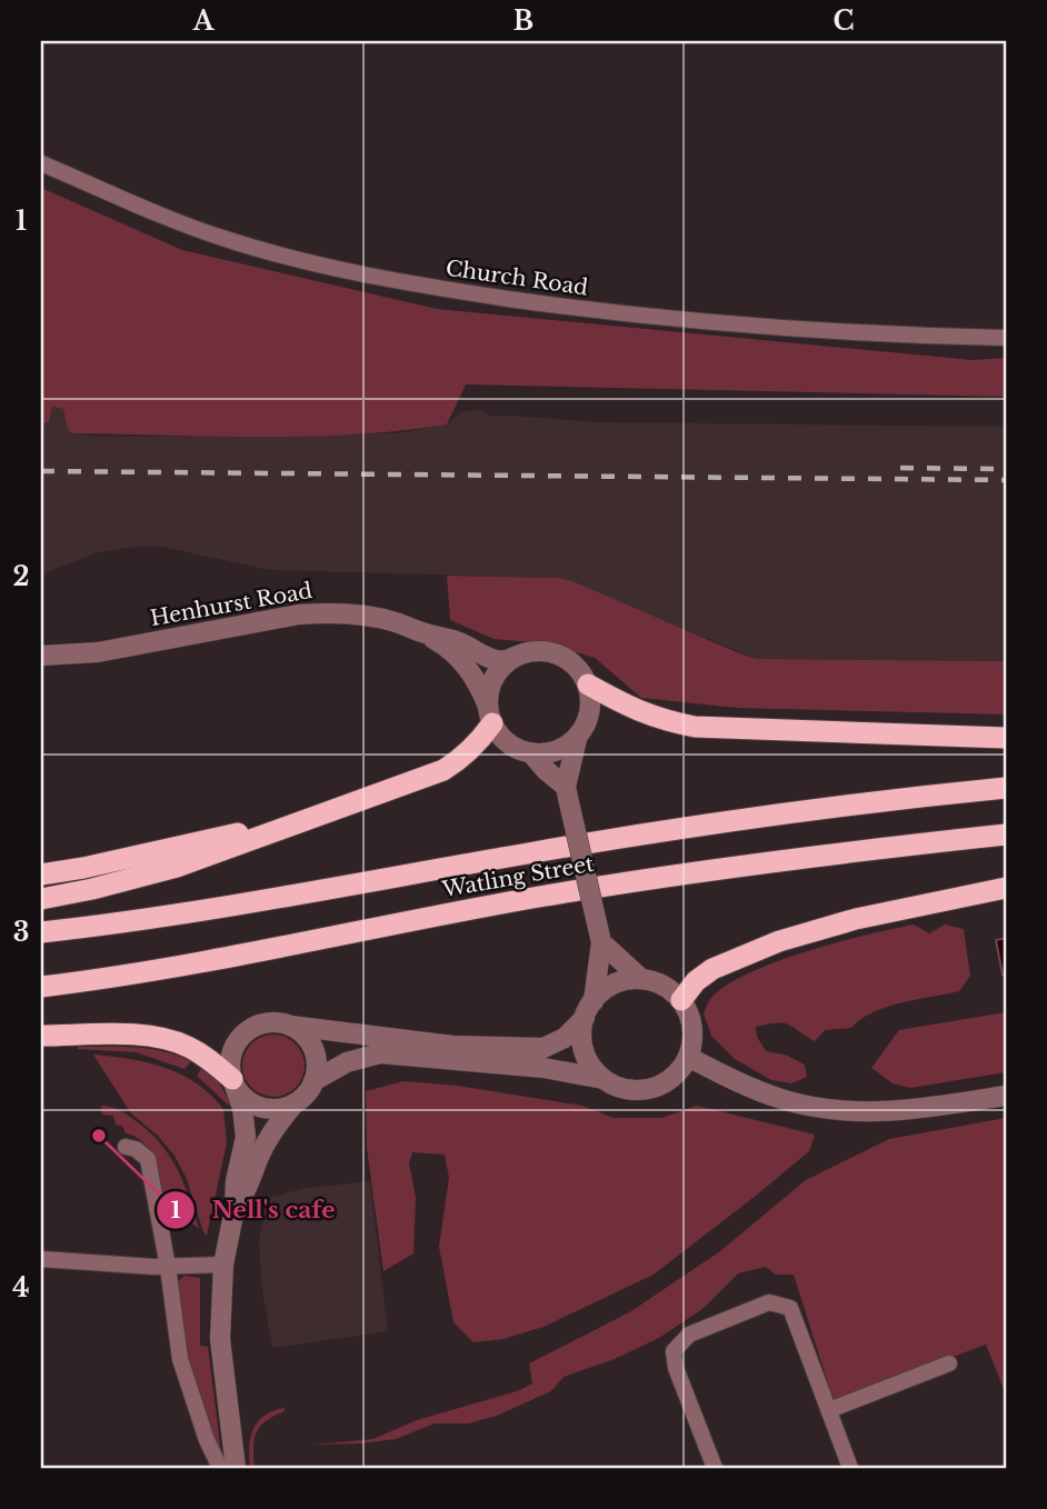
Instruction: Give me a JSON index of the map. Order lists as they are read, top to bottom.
{
  "streets": {
    "highway": ["Watling Street"],
    "street": ["Church Road", "Henhurst Road"]
  },
  "places": ["Nell's cafe"],
  "grid": {
    "columns": ["A", "B", "C"],
    "rows": [
      "1",
      "2",
      "3",
      "4"
    ]
  }
}
